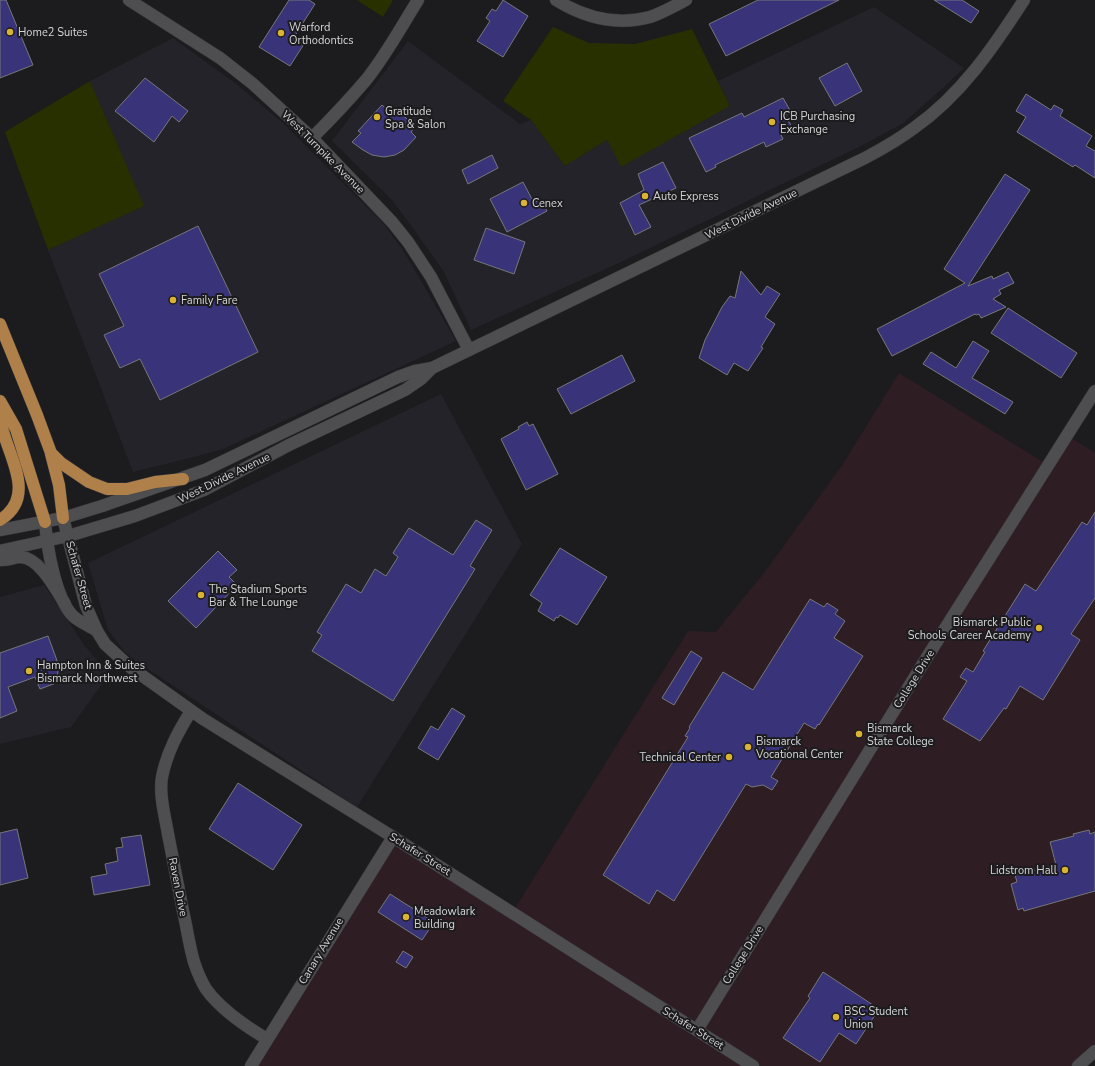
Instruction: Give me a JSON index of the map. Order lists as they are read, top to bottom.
{
  "streets": {
    "street": [
      "West Turnpike Avenue",
      "West Divide Avenue",
      "Schafer Street",
      "College Drive",
      "Raven Drive",
      "Canary Avenue"
    ]
  },
  "crossings": [
    ["West Turnpike Avenue", "West Divide Avenue"],
    ["West Divide Avenue", "Schafer Street"],
    ["Schafer Street", "College Drive"],
    ["Schafer Street", "Raven Drive"],
    ["Schafer Street", "Canary Avenue"],
    ["Raven Drive", "Canary Avenue"]
  ],
  "places": [
    "Home2 Suites",
    "Warford Orthodontics",
    "Gratitude Spa & Salon",
    "ICB Purchasing Exchange",
    "Auto Express",
    "Cenex",
    "Family Fare",
    "The Stadium Sports Bar & The Lounge",
    "Bismarck Public Schools Career Academy",
    "Hampton Inn & Suites Bismarck Northwest",
    "Bismarck State College",
    "Bismarck Vocational Center",
    "Technical Center",
    "Lidstrom Hall",
    "Meadowlark Building",
    "BSC Student Union"
  ]
}
